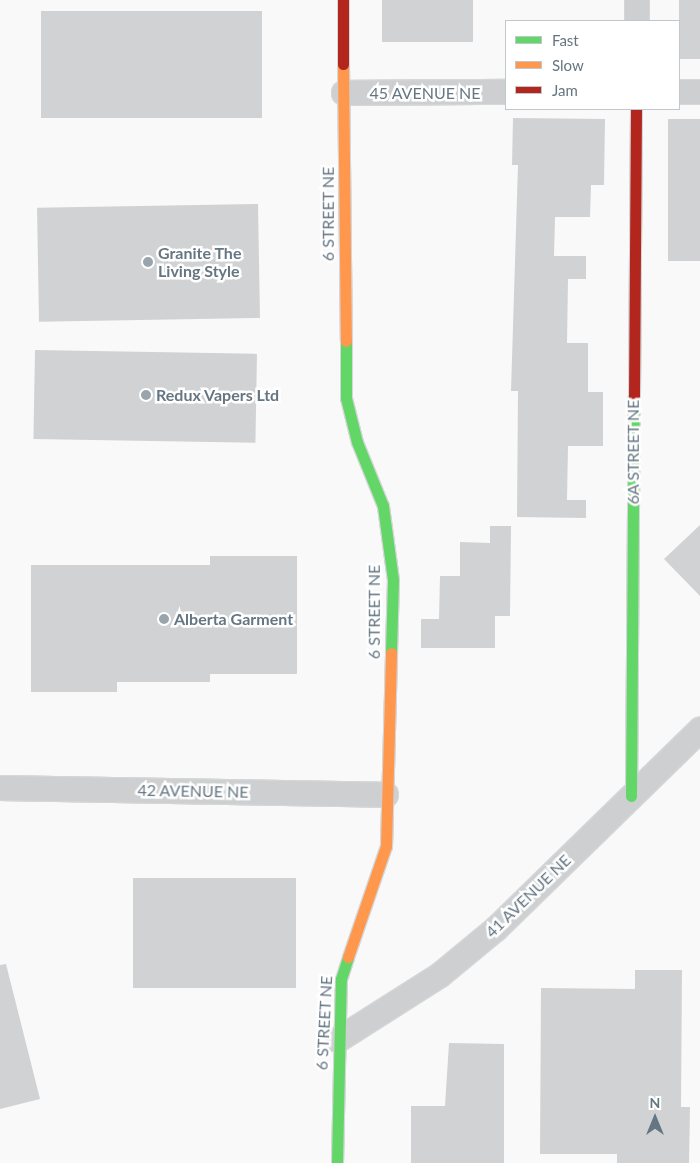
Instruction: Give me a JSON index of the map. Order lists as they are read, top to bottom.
{
  "streets": {
    "street": [
      "45 AVENUE NE",
      "6 STREET NE",
      "6A STREET NE",
      "42 AVENUE NE",
      "41 AVENUE NE"
    ]
  },
  "crossings": [
    ["45 AVENUE NE", "6 STREET NE"],
    ["6 STREET NE", "42 AVENUE NE"],
    ["6 STREET NE", "41 AVENUE NE"],
    ["6A STREET NE", "41 AVENUE NE"]
  ],
  "places": ["Granite The Living Style", "Redux Vapers Ltd", "Alberta Garment"],
  "legend": ["Fast", "Slow", "Jam"],
  "north": "top"
}
